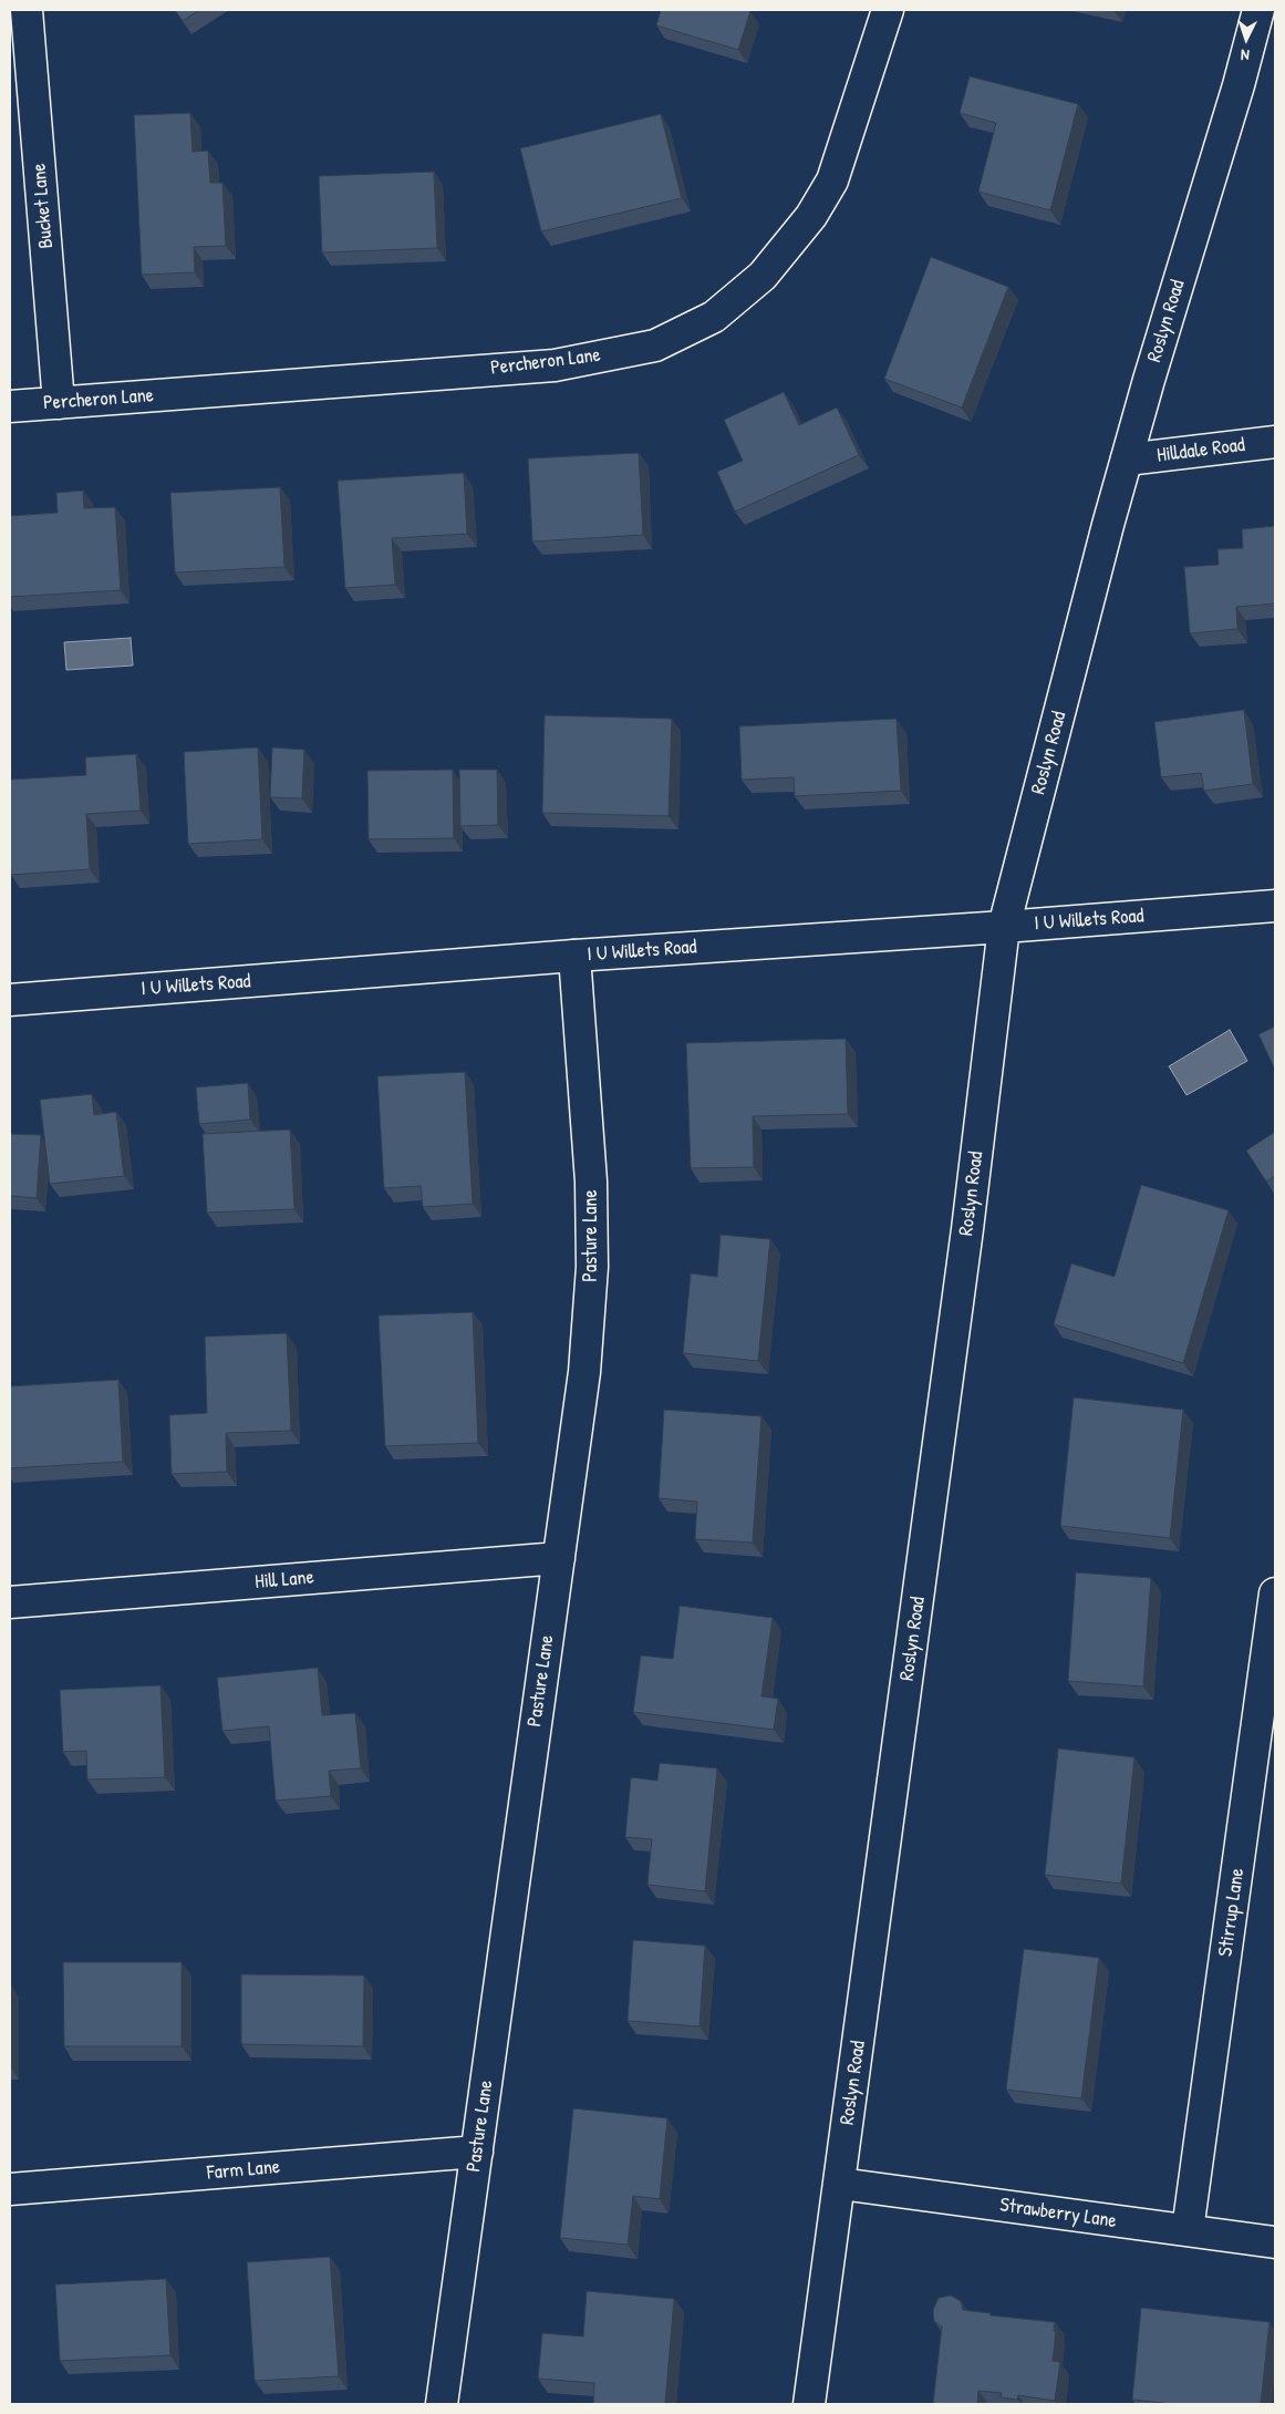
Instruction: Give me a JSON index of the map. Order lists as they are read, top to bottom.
{
  "streets": {
    "street": [
      "Bucket Lane",
      "Roslyn Road",
      "Percheron Lane",
      "Hilldale Road",
      "I U Willets Road",
      "Pasture Lane",
      "Hill Lane",
      "Stirrup Lane",
      "Farm Lane",
      "Strawberry Lane"
    ]
  },
  "crossings": [
    ["Bucket Lane", "Percheron Lane"],
    ["Roslyn Road", "Hilldale Road"],
    ["Roslyn Road", "I U Willets Road"],
    ["Roslyn Road", "Strawberry Lane"],
    ["I U Willets Road", "Pasture Lane"],
    ["Pasture Lane", "Hill Lane"],
    ["Pasture Lane", "Farm Lane"],
    ["Stirrup Lane", "Strawberry Lane"]
  ],
  "north": "bottom"
}
